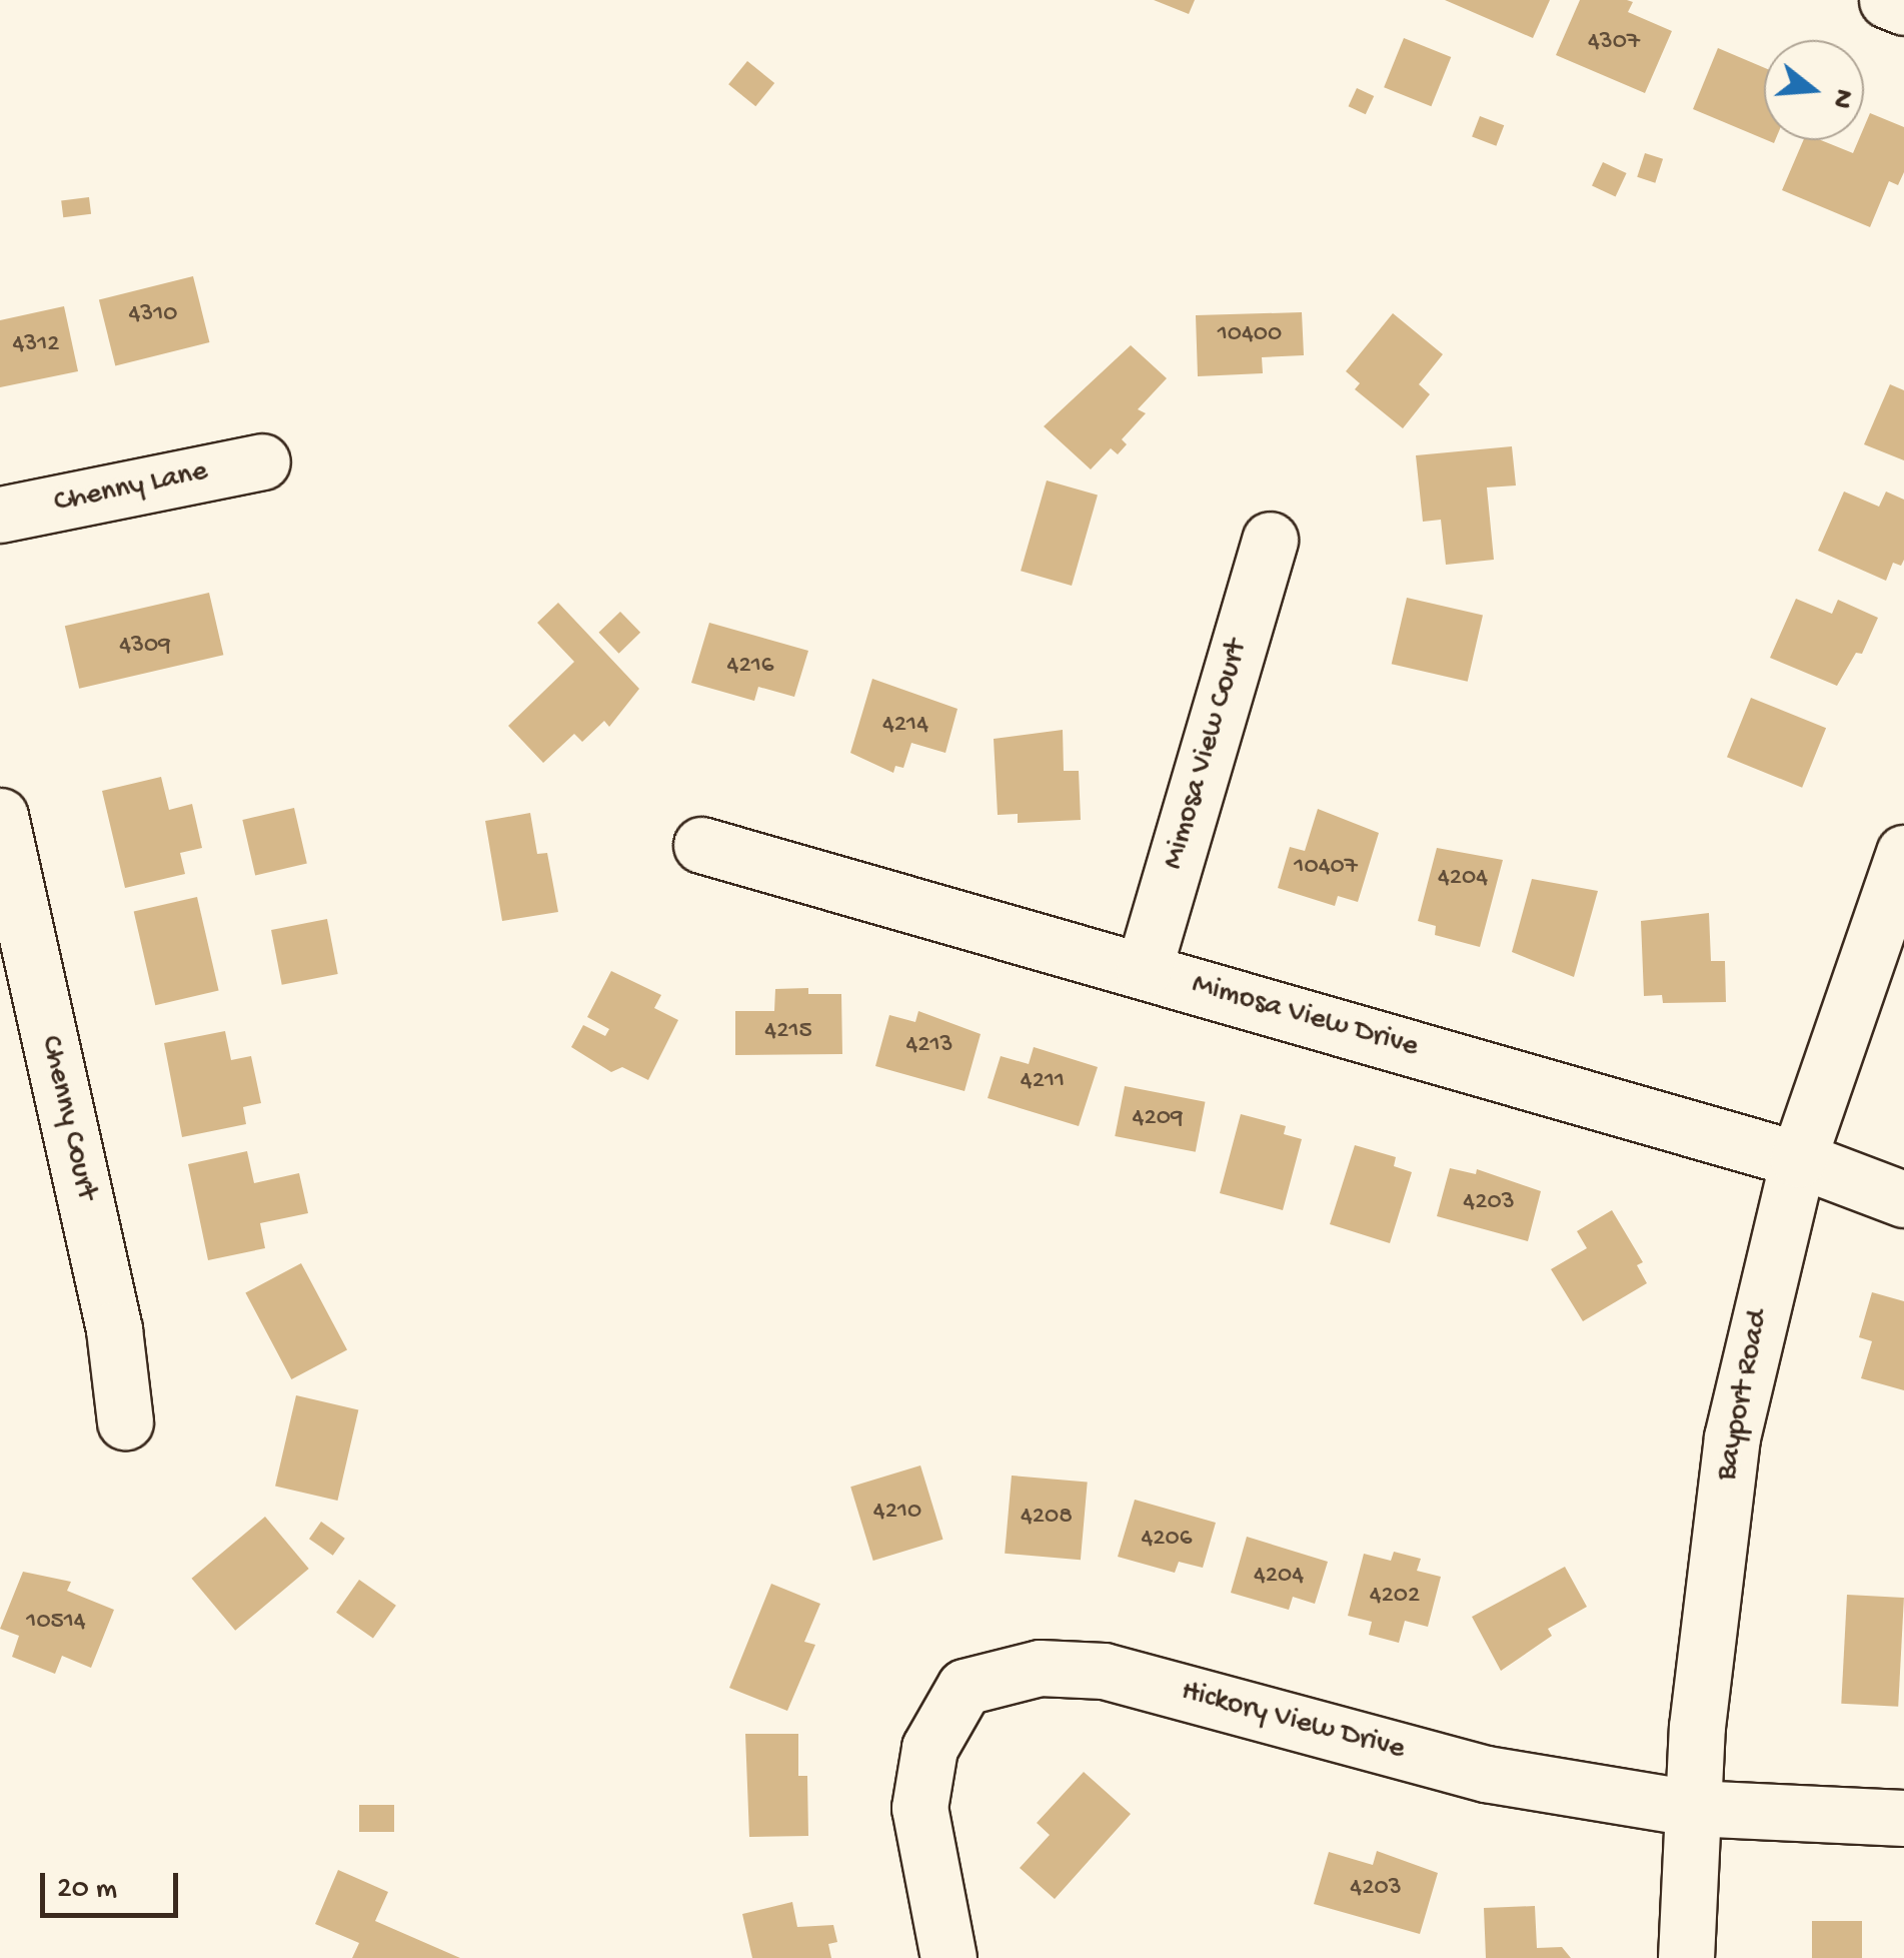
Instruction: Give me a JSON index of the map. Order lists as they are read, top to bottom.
{
  "streets": {
    "street": [
      "Chenny Lane",
      "Mimosa View Court",
      "Mimosa View Drive",
      "Chenny Court",
      "Bayport Road",
      "Hickory View Drive"
    ]
  },
  "crossings": [
    ["Mimosa View Court", "Mimosa View Drive"],
    ["Mimosa View Drive", "Bayport Road"],
    ["Bayport Road", "Hickory View Drive"]
  ],
  "house_numbers": [
    "4307",
    "4310",
    "10400",
    "4312",
    "4309",
    "4216",
    "4214",
    "10407",
    "4204",
    "4215",
    "4213",
    "4211",
    "4209",
    "4203",
    "4210",
    "4208",
    "4206",
    "4204",
    "4202",
    "10514",
    "4203"
  ],
  "scale_bar": "20 m",
  "north": "right"
}
